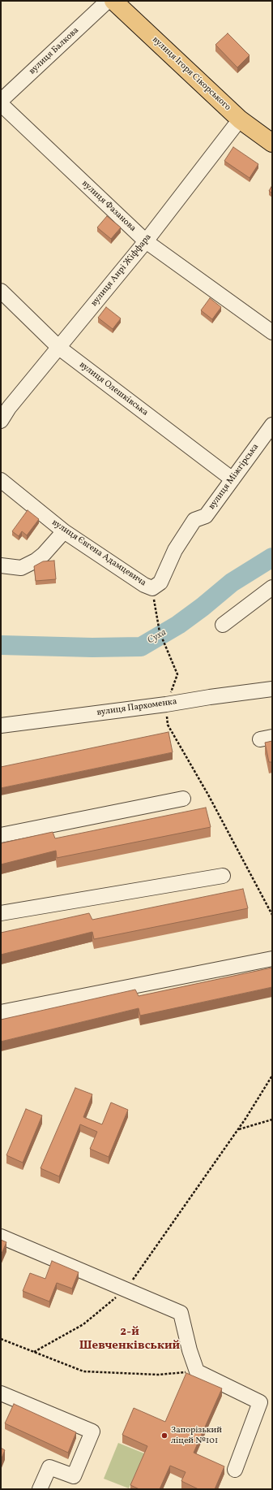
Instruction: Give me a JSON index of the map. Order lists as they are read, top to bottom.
{
  "streets": {
    "main road": ["вулиця Ігоря Сікорського"],
    "street": [
      "вулиця Балкова",
      "вулиця Фазанова",
      "вулиця Анрі Жіффара",
      "вулиця Олешківська",
      "вулиця Міжгірська",
      "вулиця Євгена Адамцевича",
      "вулиця Пархоменка"
    ]
  },
  "crossings": [
    ["вулиця Ігоря Сікорського", "вулиця Анрі Жіффара"],
    ["вулиця Фазанова", "вулиця Анрі Жіффара"],
    ["вулиця Анрі Жіффара", "вулиця Олешківська"],
    ["вулиця Олешківська", "вулиця Міжгірська"],
    ["вулиця Міжгірська", "вулиця Євгена Адамцевича"]
  ],
  "districts": ["2-й Шевченківський"],
  "water": ["Суха"],
  "places": ["Запорізький ліцей №101"]
}
